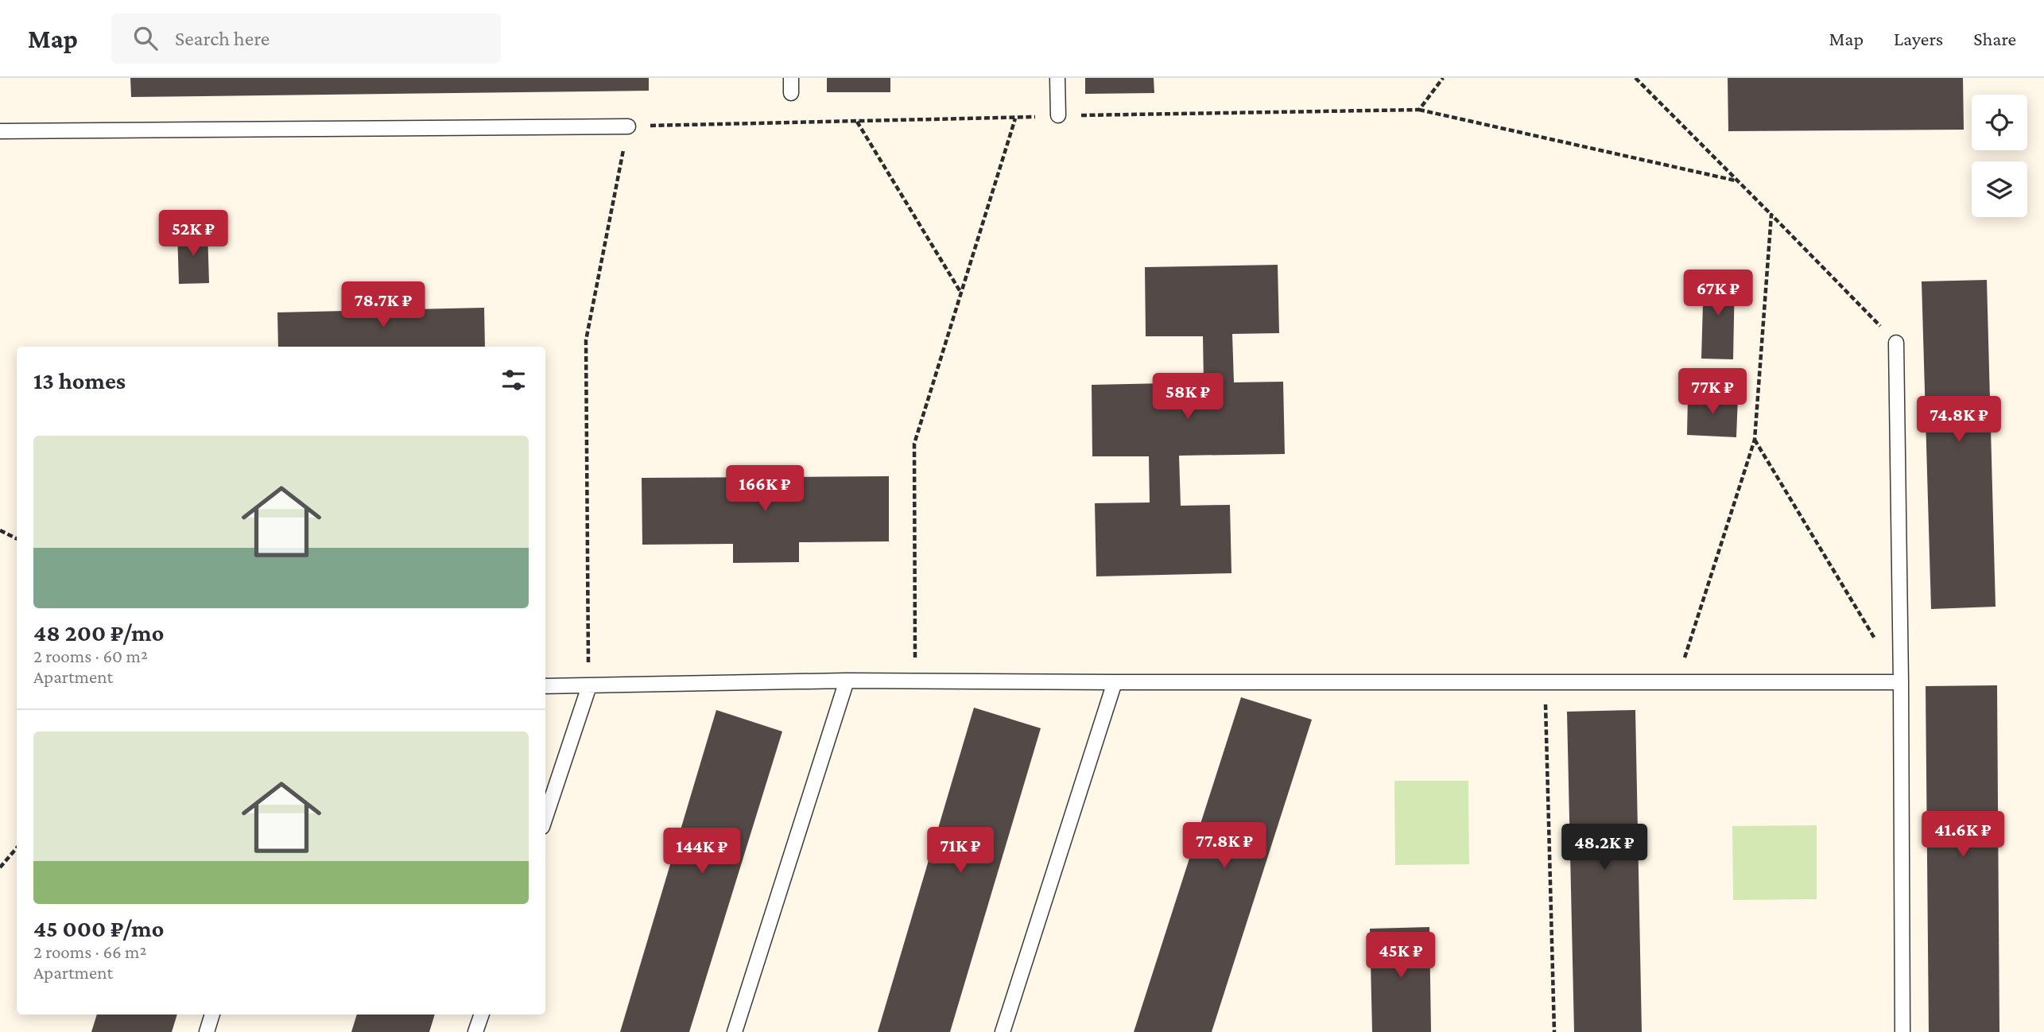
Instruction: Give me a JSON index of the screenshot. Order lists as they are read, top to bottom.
{
  "page": {
    "header": "Map",
    "search": "Search here",
    "nav": ["Map", "Layers", "Share"],
    "price": [
      "52K ₽",
      "67K ₽",
      "78.7K ₽",
      "77K ₽",
      "58K ₽",
      "74.8K ₽",
      "166K ₽",
      "41.6K ₽",
      "77.8K ₽",
      "48.2K ₽",
      "71K ₽",
      "144K ₽",
      "45K ₽"
    ],
    "heading": "13 homes",
    "list": [
      {
        "name": "48 200 ₽/mo",
        "note": "2 rooms · 60 m² · Apartment"
      },
      {
        "name": "45 000 ₽/mo",
        "note": "2 rooms · 66 m² · Apartment"
      }
    ]
  }
}
